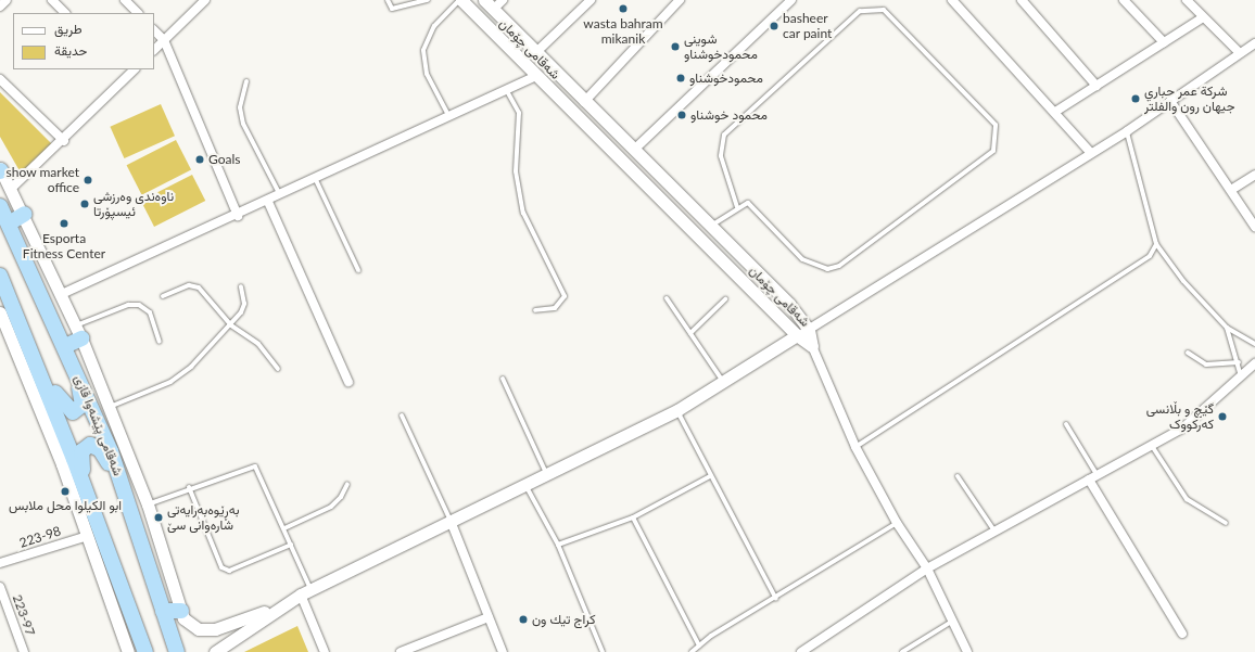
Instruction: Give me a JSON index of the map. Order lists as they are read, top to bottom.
{
  "streets": {
    "highway": ["شەقامی پێشەوا قازی"],
    "street": ["شەقامی چۆمان", "223-98", "223-97"]
  },
  "places": [
    "wasta bahram mikanik",
    "basheer car paint",
    "شوينى محمودخوشناو",
    "محمودخوشناو",
    "شركة عمر حباري جيھان رون والفلتر",
    "محمود خوشناو",
    "Goals",
    "show market office",
    "ناوەندی وەرزشی ئیسپۆرتا",
    "Esporta Fitness Center",
    "گێچ و بڵانسی کەرکووک",
    "ابو الكيلوا محل ملابس",
    "بەڕێوەبەرایەتی شارەوانی سێ",
    "كراج تيك ون"
  ],
  "legend": ["طريق", "حديقة"]
}
